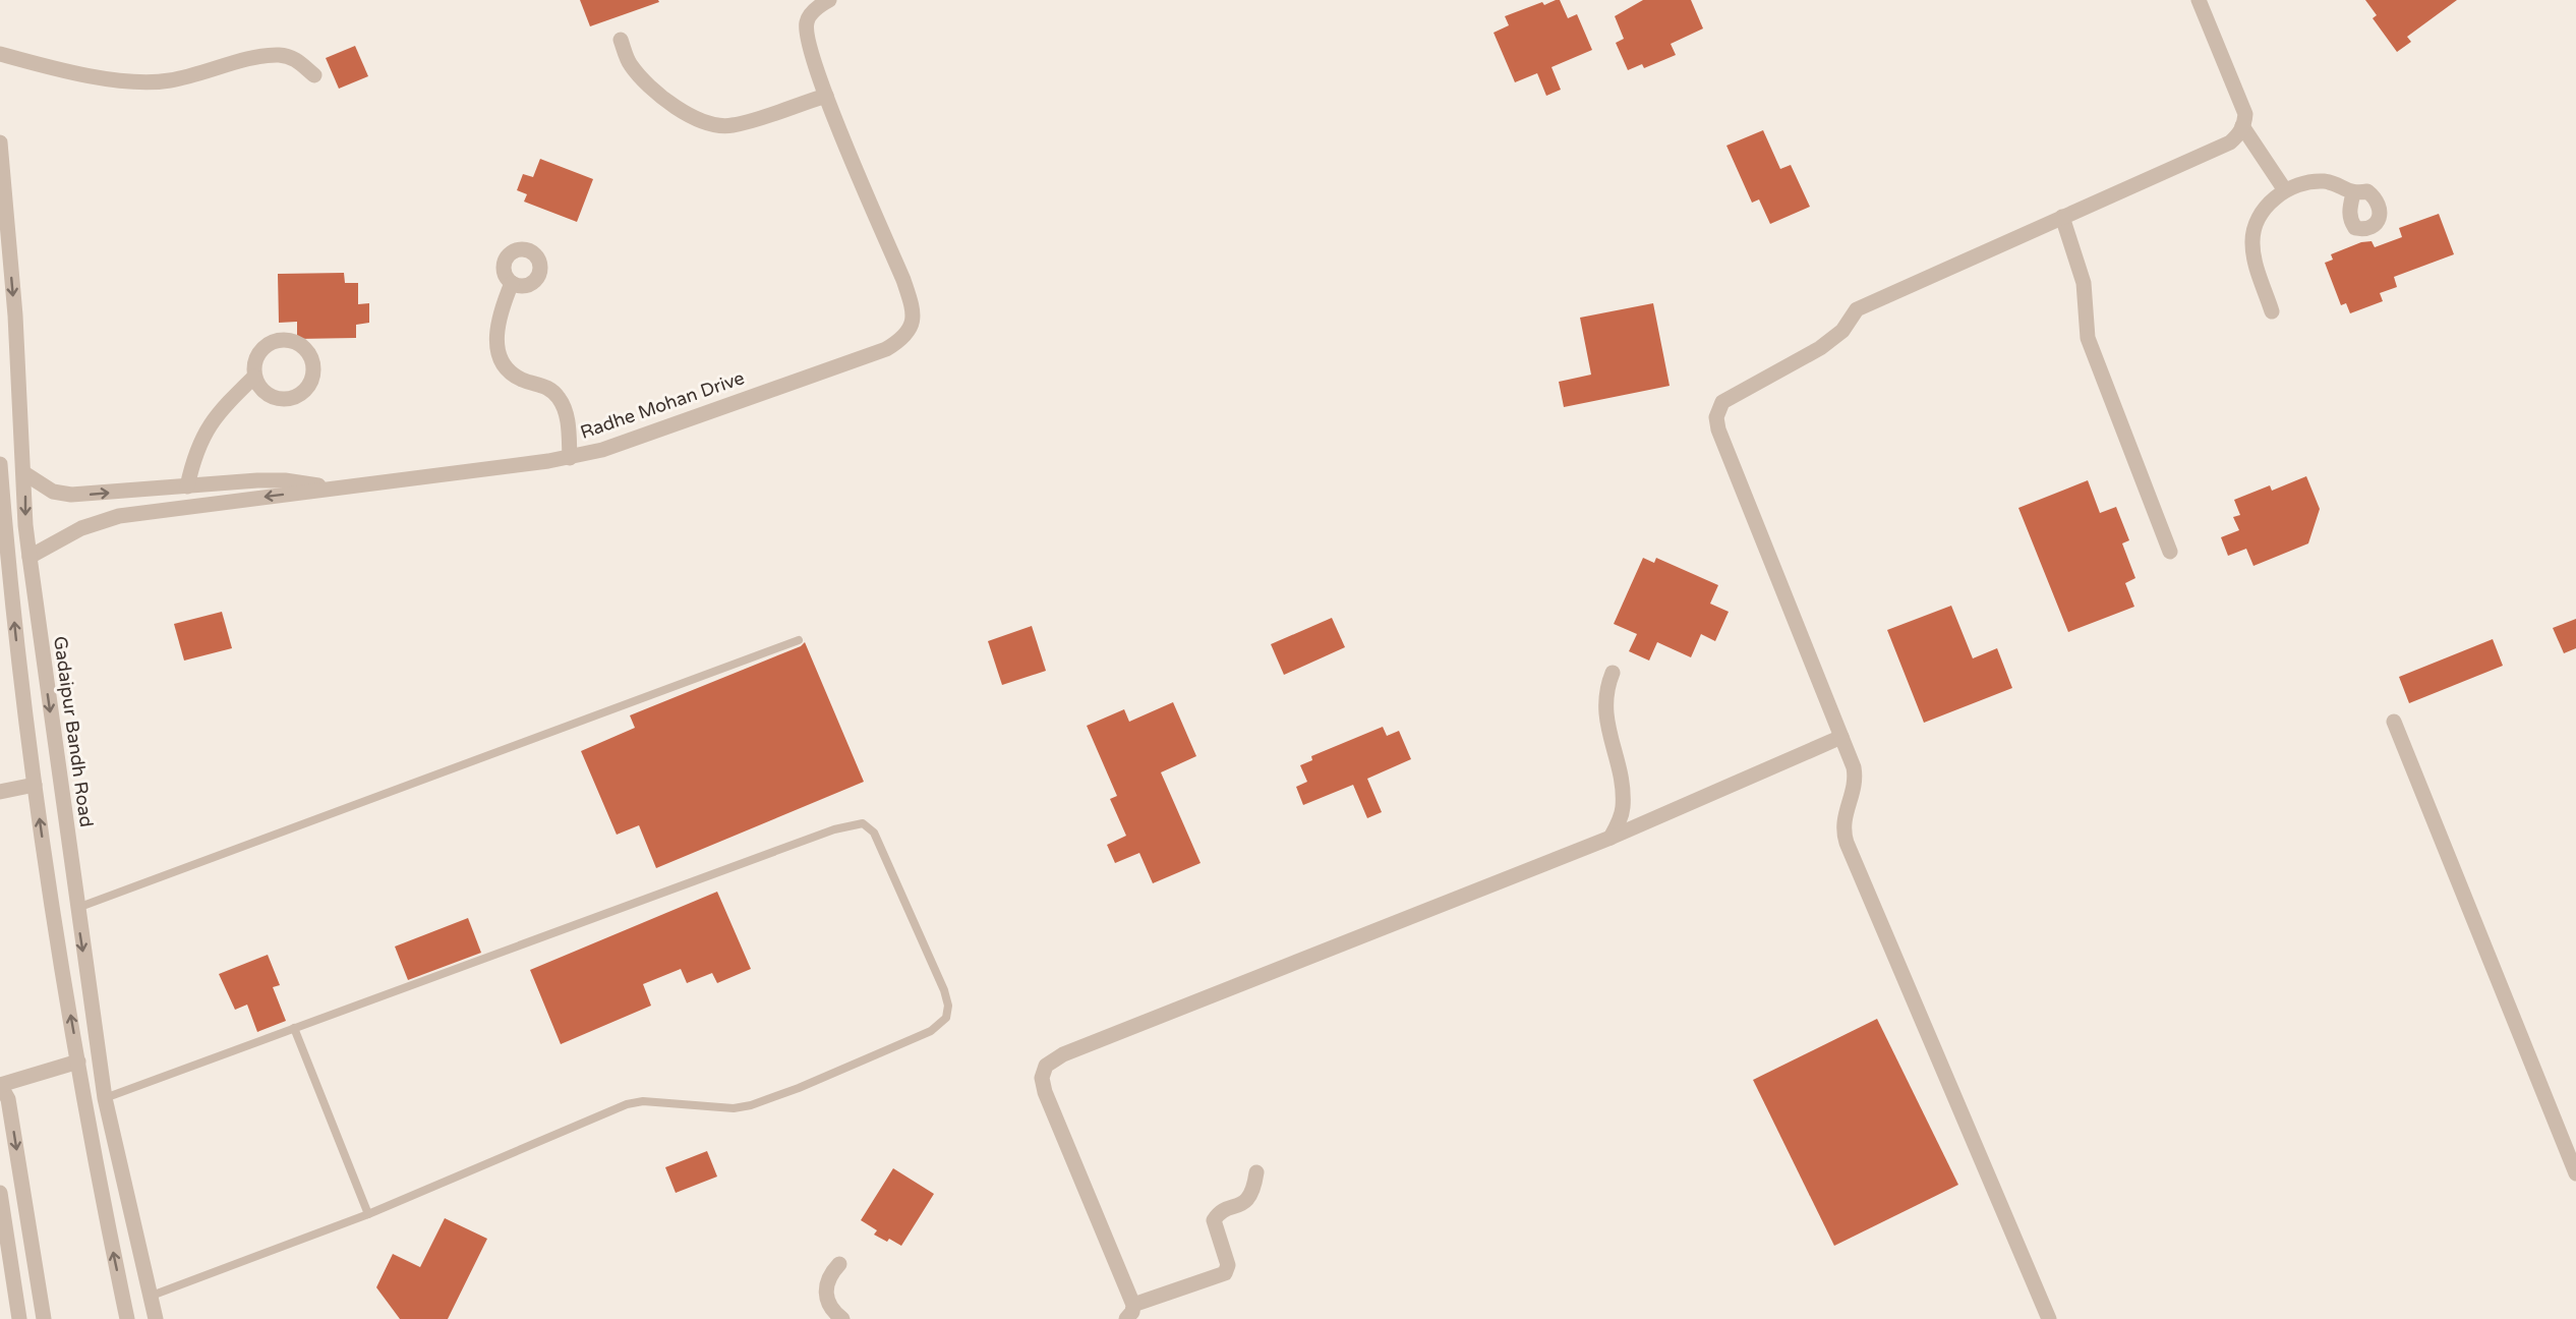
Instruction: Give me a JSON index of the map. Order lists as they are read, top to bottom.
{
  "streets": {
    "street": ["Radhe Mohan Drive", "Gadaipur Bandh Road"]
  },
  "crossings": [
    ["Radhe Mohan Drive", "Gadaipur Bandh Road"]
  ]
}
